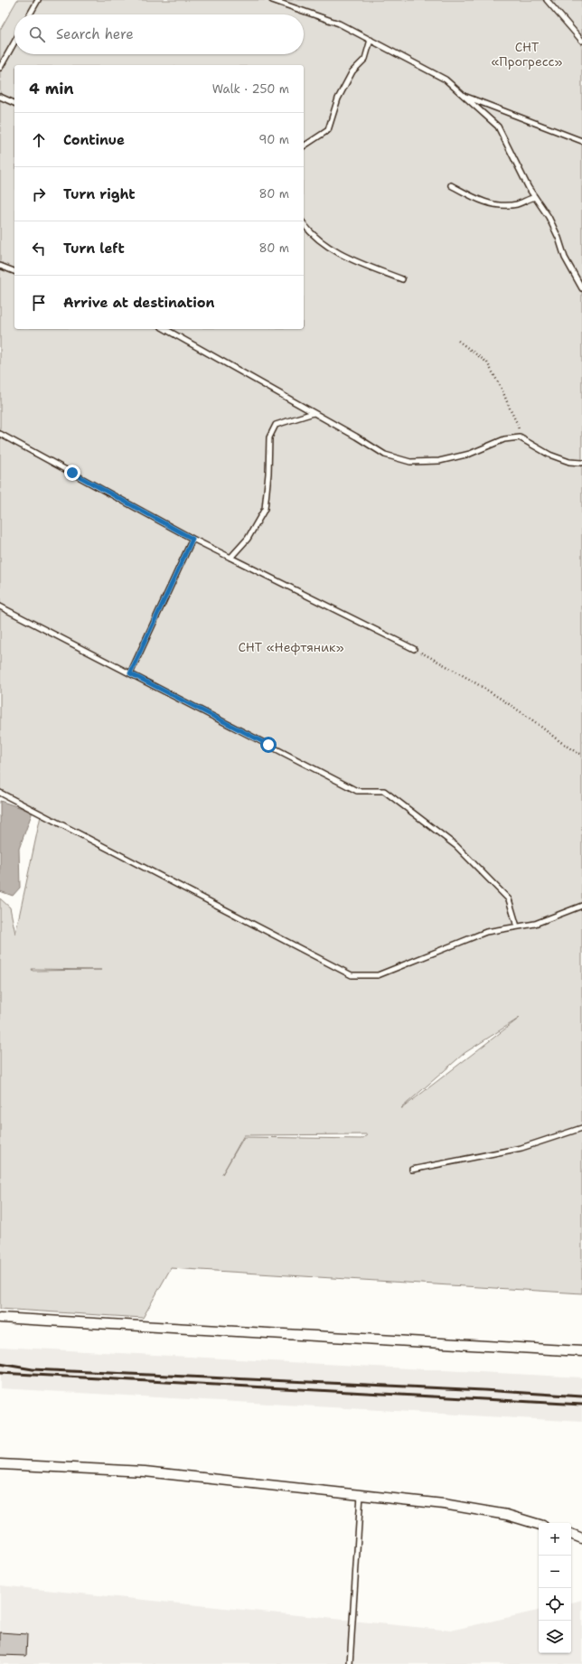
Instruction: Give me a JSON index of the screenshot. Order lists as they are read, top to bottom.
{
  "parks": ["СНТ «Прогресс»", "СНТ «Нефтяник»"],
  "page": {
    "search": "Search here",
    "heading": ["4 min", "Walk · 250 m"],
    "list": [
      ["Continue", "90 m"],
      ["Turn right", "80 m"],
      ["Turn left", "80 m"],
      "Arrive at destination"
    ],
    "map_buttons": ["+", "−"]
  }
}
